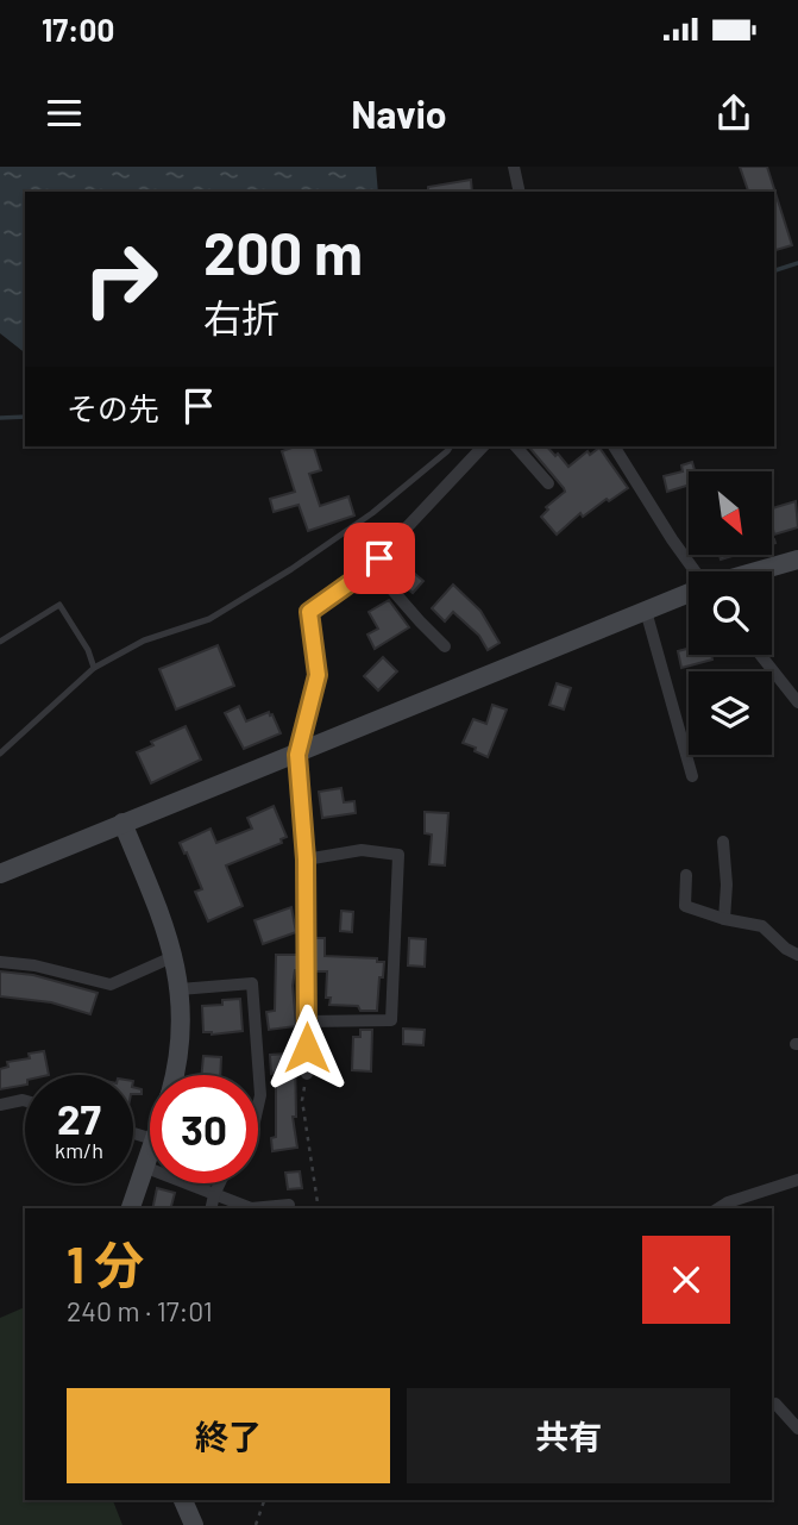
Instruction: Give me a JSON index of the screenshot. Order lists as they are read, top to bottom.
{
  "north": "bottom right",
  "page": {
    "status": "17:00",
    "header": "Navio",
    "turn": ["200 m", "右折"],
    "then": "その先",
    "speed": "27 km/h",
    "limit": "30",
    "heading": ["1 分", "240 m · 17:01"],
    "buttons": ["終了", "共有"]
  }
}
